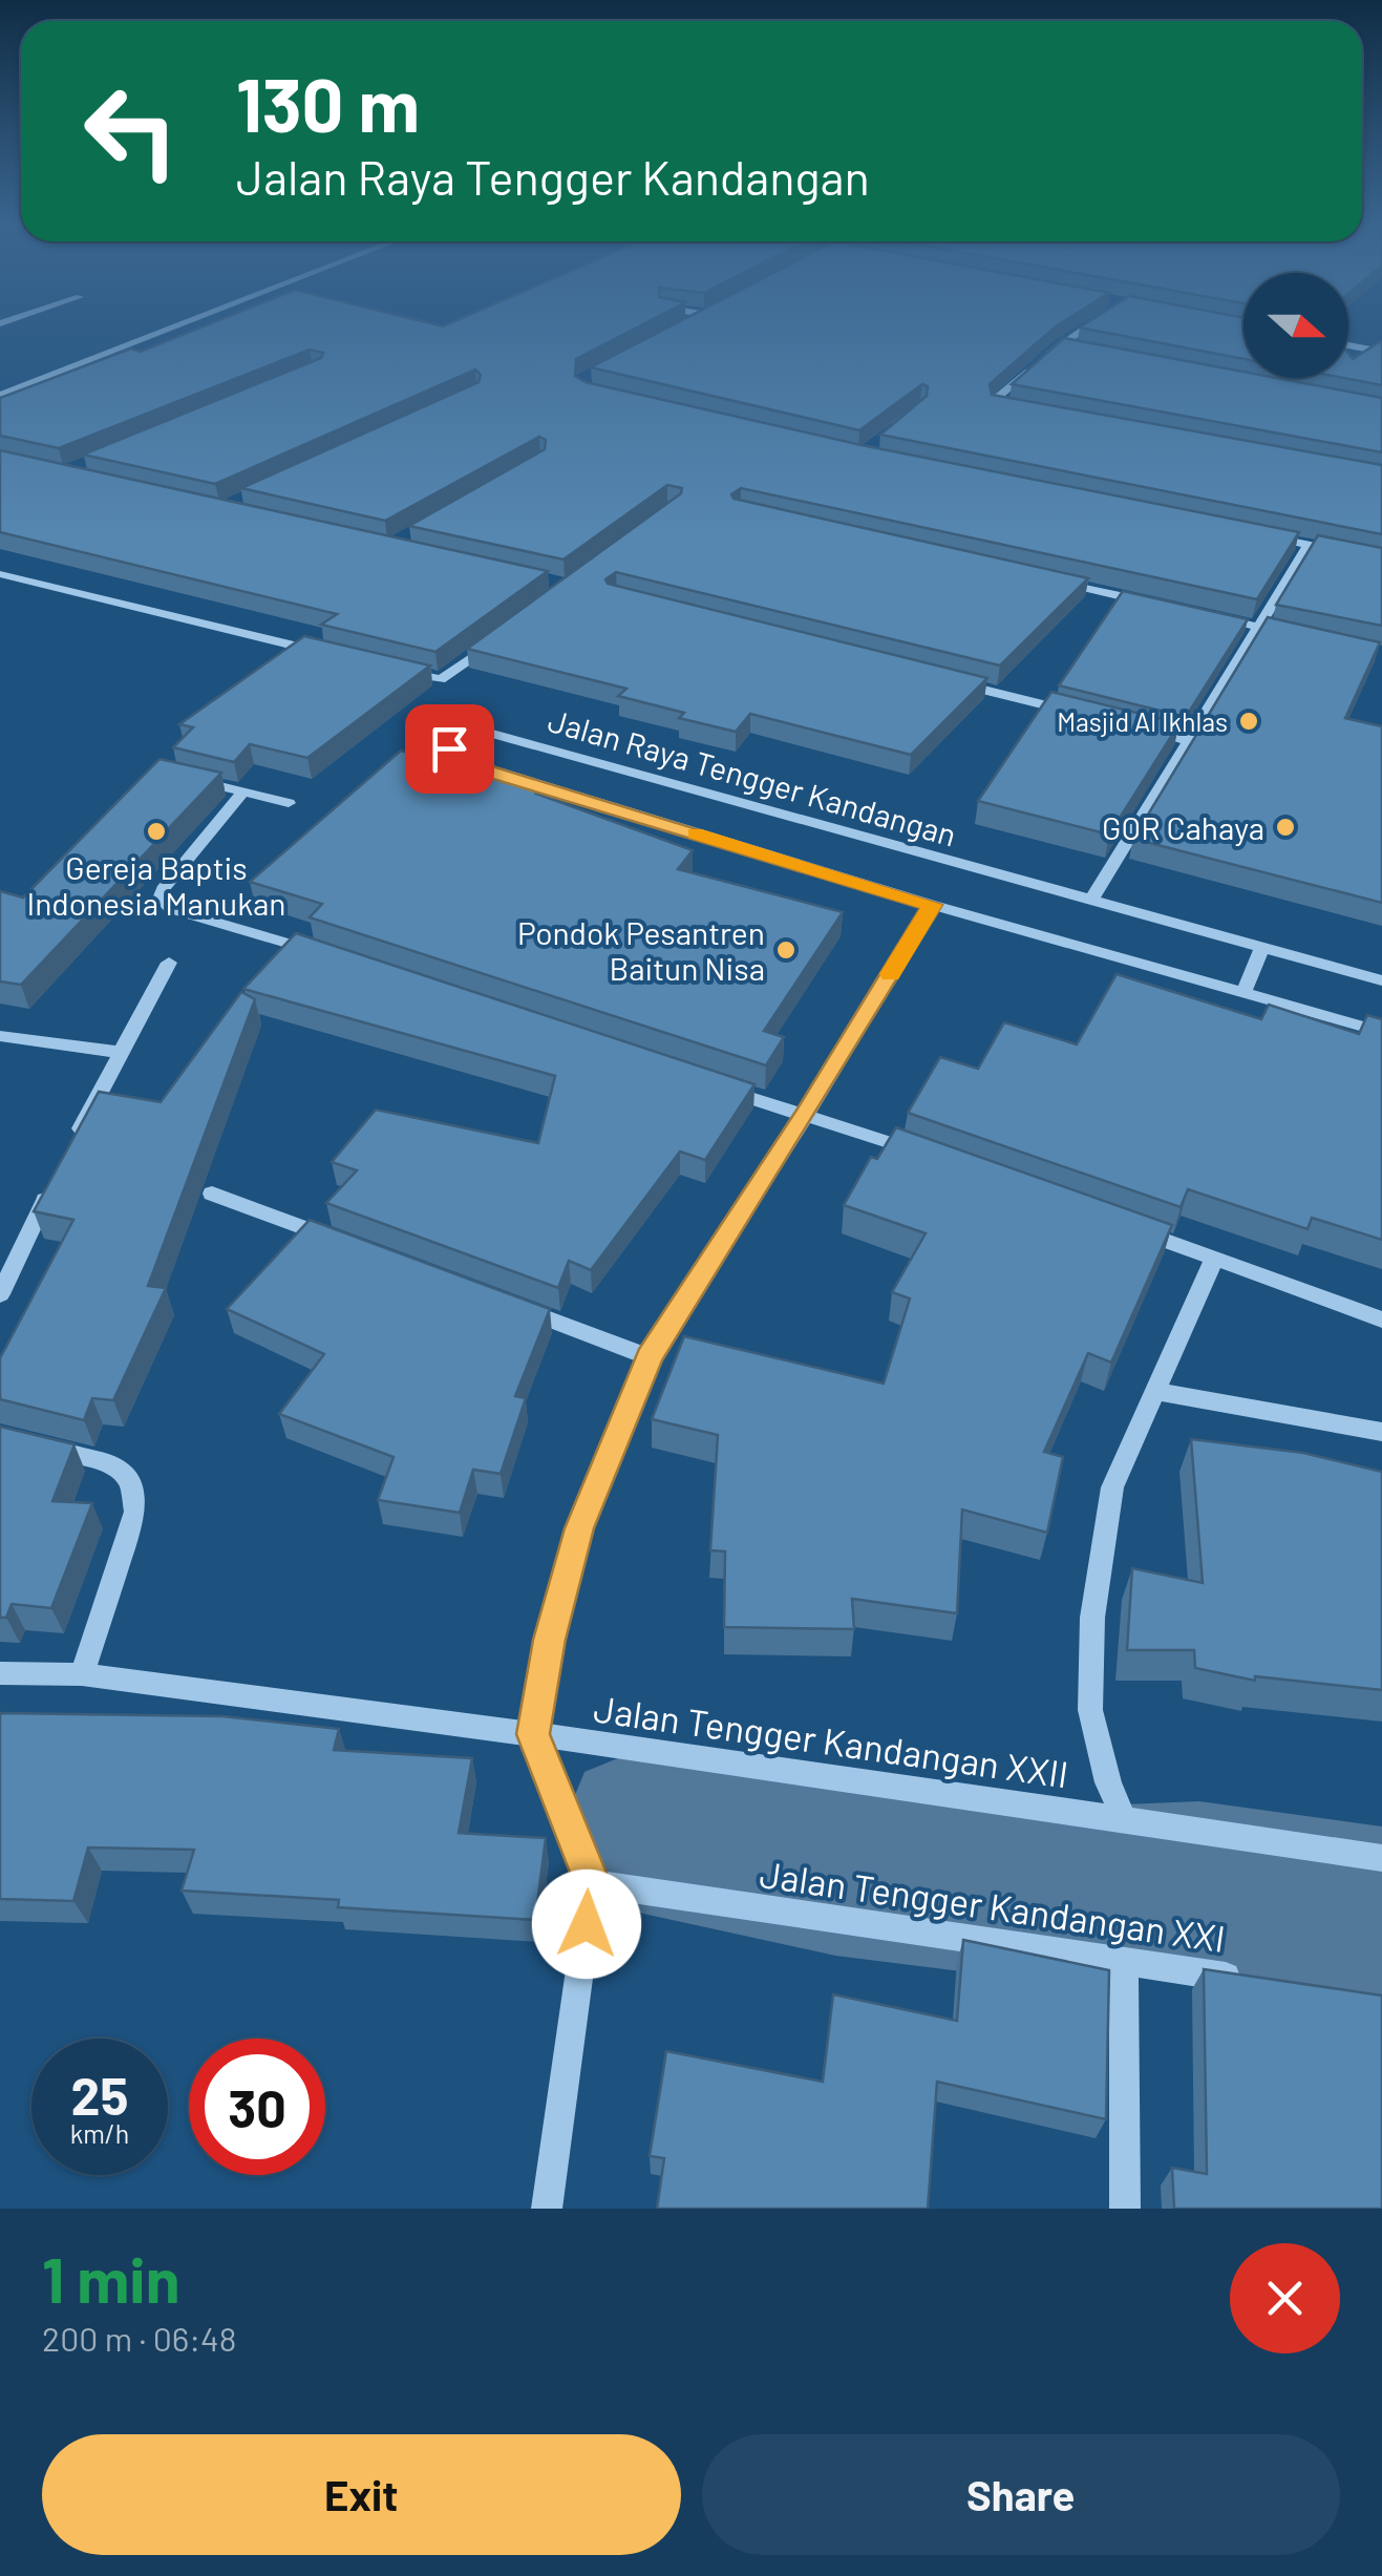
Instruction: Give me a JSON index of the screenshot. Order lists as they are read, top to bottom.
{
  "streets": {
    "street": ["Jalan Raya Tengger Kandangan", "Jalan Tengger Kandangan XXII", "Jalan Tengger Kandangan XXI"]
  },
  "places": [
    "Masjid Al Ikhlas",
    "GOR Cahaya",
    "Gereja Baptis Indonesia Manukan",
    "Pondok Pesantren Baitun Nisa"
  ],
  "north": "right",
  "page": {
    "turn": ["130 m", "Jalan Raya Tengger Kandangan"],
    "speed": "25 km/h",
    "limit": "30",
    "heading": ["1 min", "200 m · 06:48"],
    "buttons": ["Exit", "Share"]
  }
}
